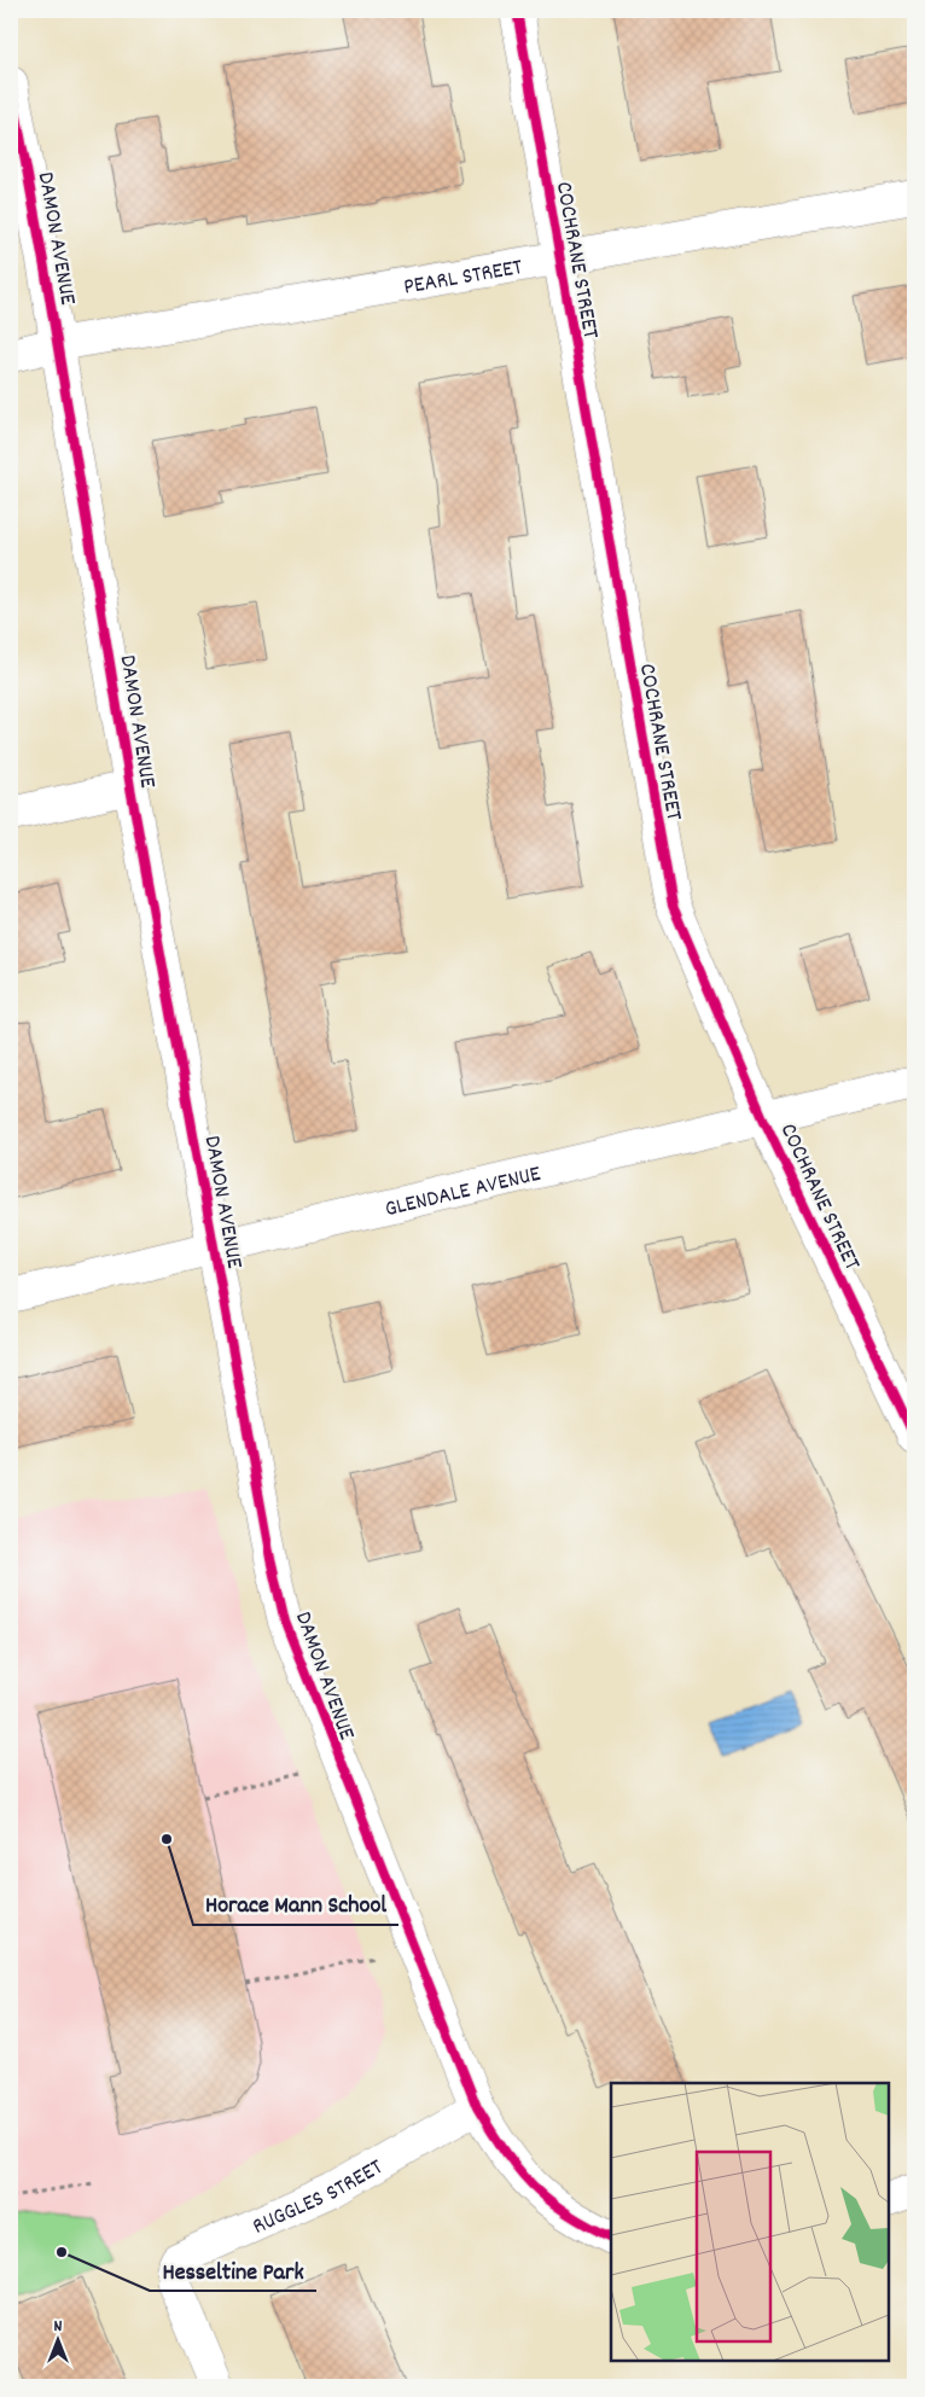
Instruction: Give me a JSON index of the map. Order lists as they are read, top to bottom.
{
  "streets": {
    "street": [
      "DAMON AVENUE",
      "COCHRANE STREET",
      "PEARL STREET",
      "GLENDALE AVENUE",
      "RUGGLES STREET"
    ]
  },
  "crossings": [
    ["DAMON AVENUE", "PEARL STREET"],
    ["DAMON AVENUE", "GLENDALE AVENUE"],
    ["DAMON AVENUE", "RUGGLES STREET"],
    ["COCHRANE STREET", "PEARL STREET"],
    ["COCHRANE STREET", "GLENDALE AVENUE"]
  ],
  "places": ["Horace Mann School", "Hesseltine Park"],
  "north": "top"
}
